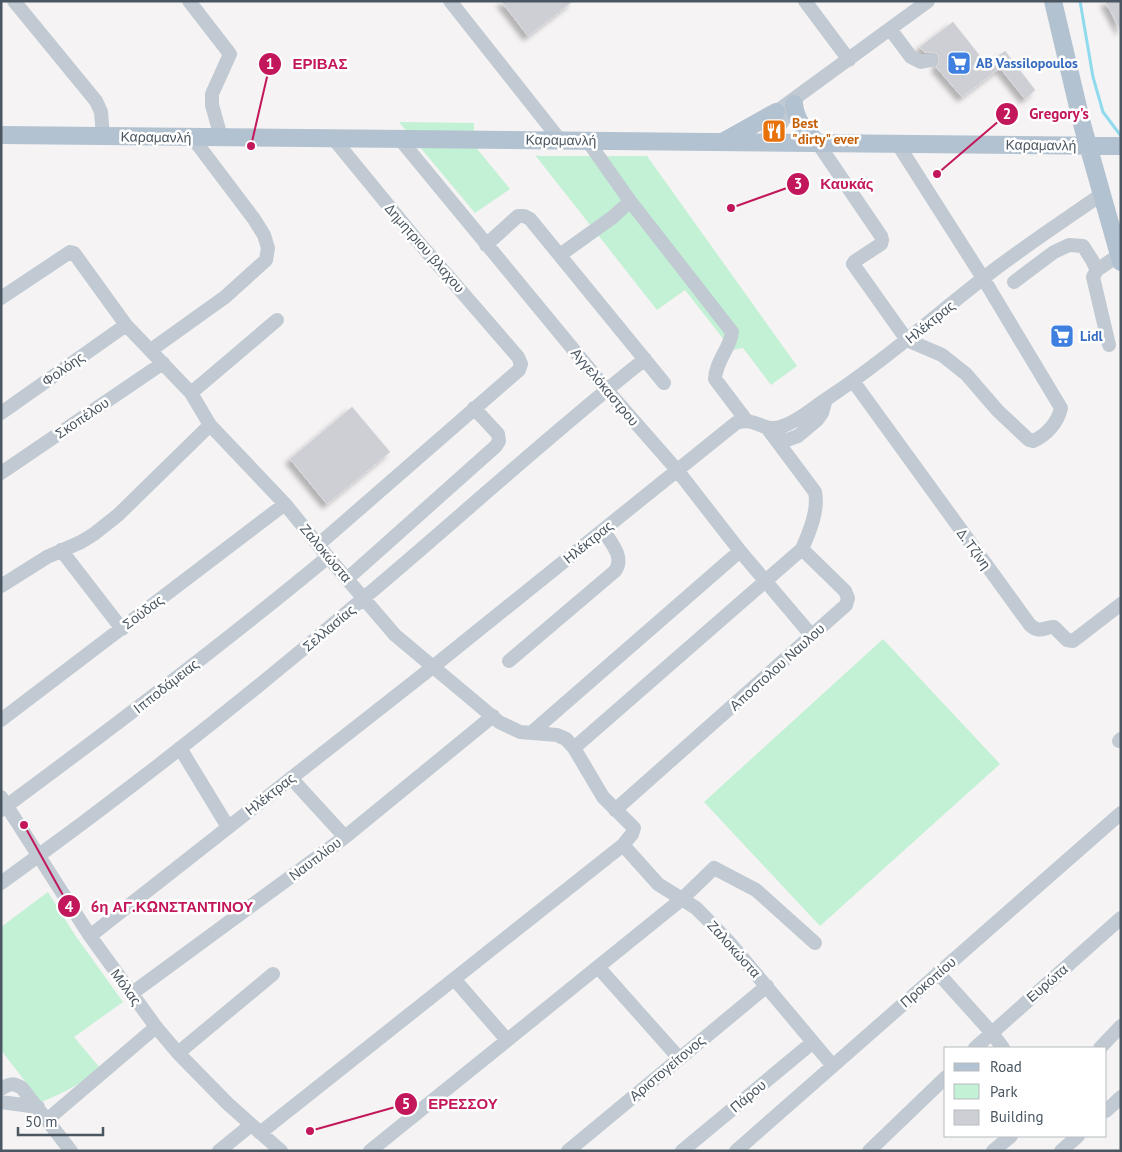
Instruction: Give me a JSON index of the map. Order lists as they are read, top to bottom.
{
  "streets": {
    "main road": ["Καραμανλή"],
    "street": [
      "Δημητριου βλαχου",
      "Ηλέκτρας",
      "Φολόης",
      "Αγγελόκαστρου",
      "Σκοπέλου",
      "Δ. Τζίνη",
      "Ζαλοκώστα",
      "Σούδας",
      "Σελλασίας",
      "Αποστολου Ναυλου",
      "Ιπποδάμειας",
      "Ναυπλίου",
      "Προκοπίου",
      "Ευρώτα",
      "Μόλας",
      "Αριστογείτονος",
      "Πάρου"
    ]
  },
  "crossings": [
    ["Καραμανλή", "Δημητριου βλαχου"],
    ["Καραμανλή", "Αγγελόκαστρου"],
    ["Ηλέκτρας", "Αγγελόκαστρου"],
    ["Ηλέκτρας", "Δ. Τζίνη"],
    ["Ηλέκτρας", "Ζαλοκώστα"],
    ["Ηλέκτρας", "Μόλας"],
    ["Φολόης", "Ζαλοκώστα"],
    ["Αγγελόκαστρου", "Σελλασίας"],
    ["Αγγελόκαστρου", "Αποστολου Ναυλου"],
    ["Σκοπέλου", "Ζαλοκώστα"],
    ["Ζαλοκώστα", "Σούδας"],
    ["Ζαλοκώστα", "Σελλασίας"],
    ["Ζαλοκώστα", "Αποστολου Ναυλου"],
    ["Ζαλοκώστα", "Ιπποδάμειας"],
    ["Ζαλοκώστα", "Ναυπλίου"],
    ["Ζαλοκώστα", "Προκοπίου"],
    ["Ζαλοκώστα", "Αριστογείτονος"],
    ["Ζαλοκώστα", "Πάρου"],
    ["Σελλασίας", "Μόλας"],
    ["Ιπποδάμειας", "Μόλας"],
    ["Ναυπλίου", "Μόλας"]
  ],
  "places": {
    "supermarket": ["AB Vassilopoulos", "Lidl"],
    "restaurant": ["Best \"dirty\" ever"],
    "other": [
      "ΕΡΙΒΑΣ",
      "Gregory's",
      "Καυκάς",
      "6η ΑΓ.ΚΩΝΣΤΑΝΤΙΝΟΥ",
      "ΕΡΕΣΣΟΥ"
    ]
  },
  "legend": ["Road", "Park", "Building"],
  "scale_bar": "50 m"
}
